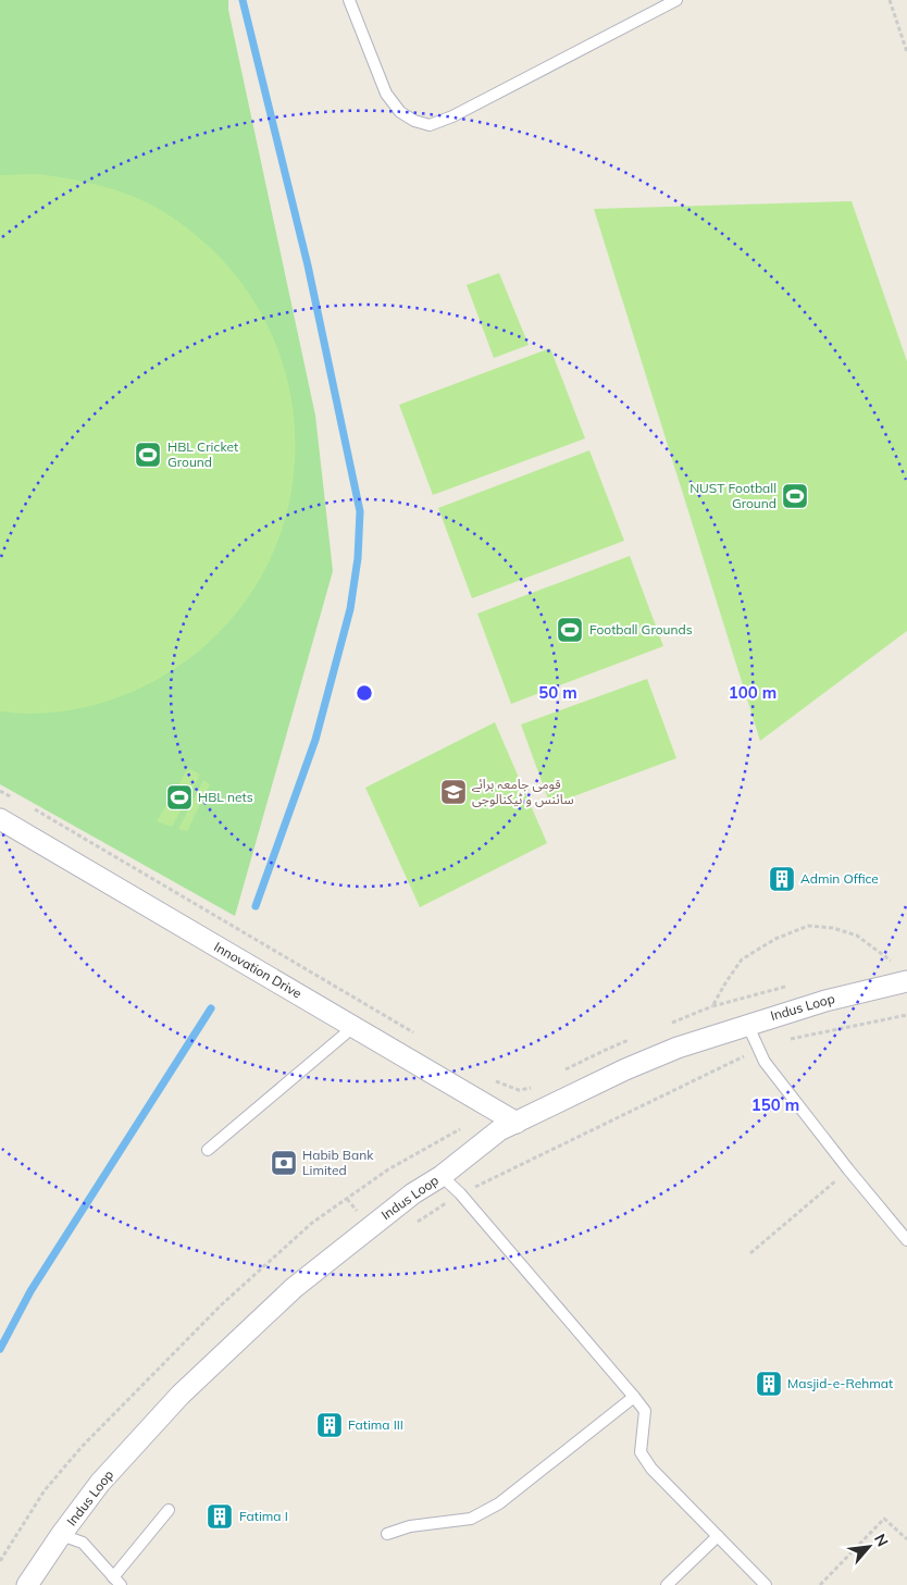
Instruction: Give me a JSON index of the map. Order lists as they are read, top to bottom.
{
  "streets": {
    "street": ["Innovation Drive", "Indus Loop"]
  },
  "crossings": [
    ["Innovation Drive", "Indus Loop"]
  ],
  "places": {
    "sports": [
      "HBL Cricket Ground",
      "NUST Football Ground",
      "Football Grounds",
      "HBL nets"
    ],
    "school or university": ["قومی جامعہ برائے سائنس و ٹیکنالوجی"],
    "building": [
      "Admin Office",
      "Masjid-e-Rehmat",
      "Fatima III",
      "Fatima I"
    ],
    "bank": ["Habib Bank Limited"]
  },
  "north": "top right",
  "rings": ["50 m", "100 m", "150 m"]
}
